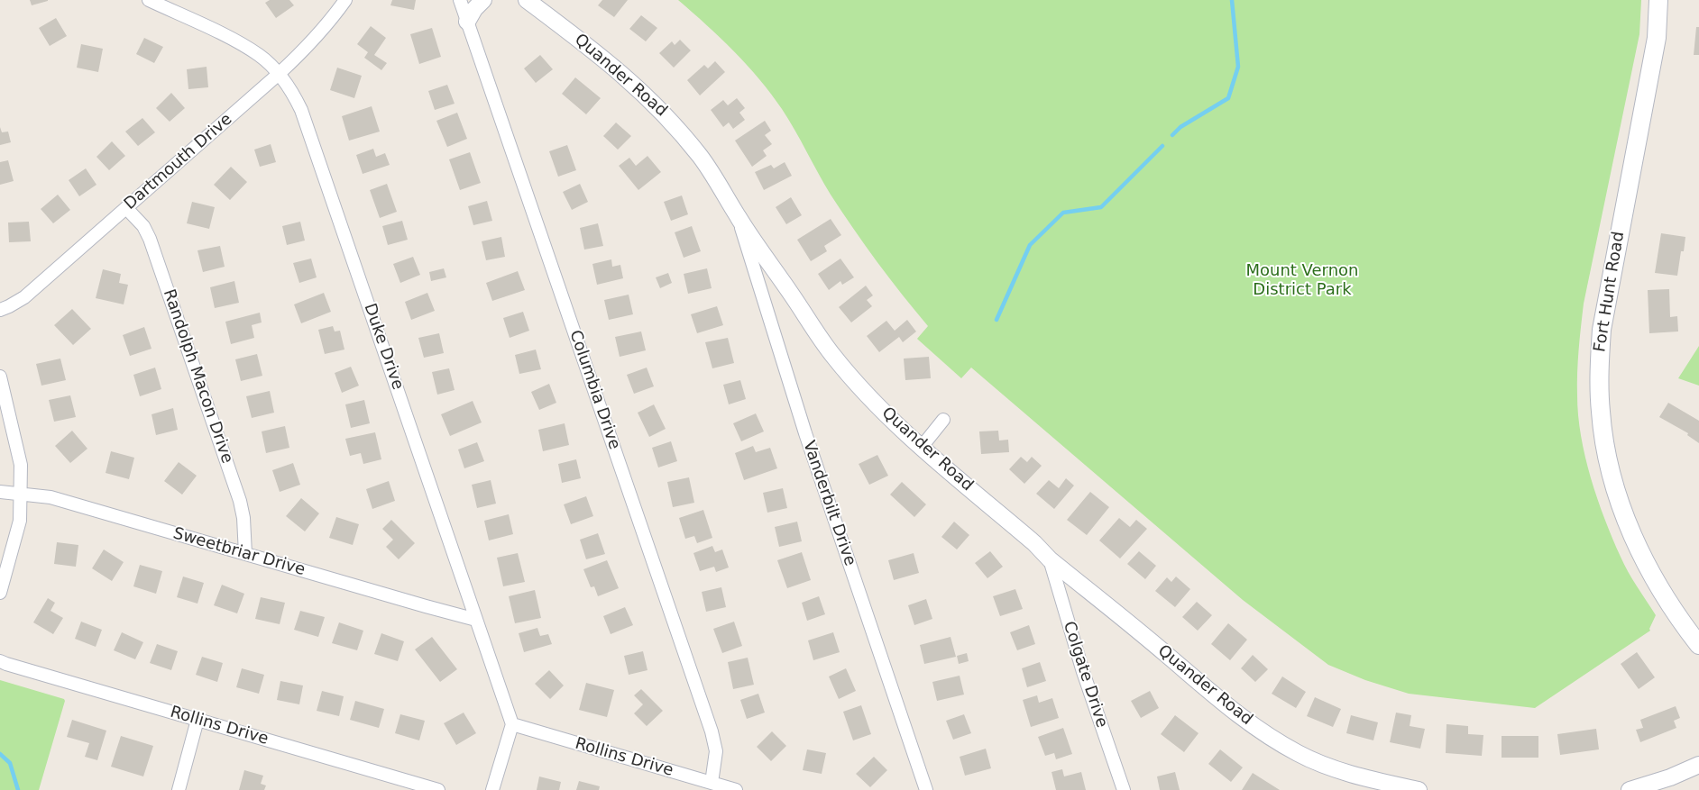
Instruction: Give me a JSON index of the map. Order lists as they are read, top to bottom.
{
  "streets": {
    "main road": ["Fort Hunt Road"],
    "street": [
      "Quander Road",
      "Dartmouth Drive",
      "Duke Drive",
      "Randolph Macon Drive",
      "Columbia Drive",
      "Vanderbilt Drive",
      "Sweetbriar Drive",
      "Colgate Drive",
      "Rollins Drive"
    ]
  },
  "crossings": [
    ["Quander Road", "Vanderbilt Drive"],
    ["Quander Road", "Colgate Drive"],
    ["Dartmouth Drive", "Duke Drive"],
    ["Dartmouth Drive", "Randolph Macon Drive"],
    ["Duke Drive", "Sweetbriar Drive"],
    ["Duke Drive", "Rollins Drive"],
    ["Randolph Macon Drive", "Sweetbriar Drive"],
    ["Columbia Drive", "Rollins Drive"]
  ],
  "parks": ["Mount Vernon District Park"]
}
